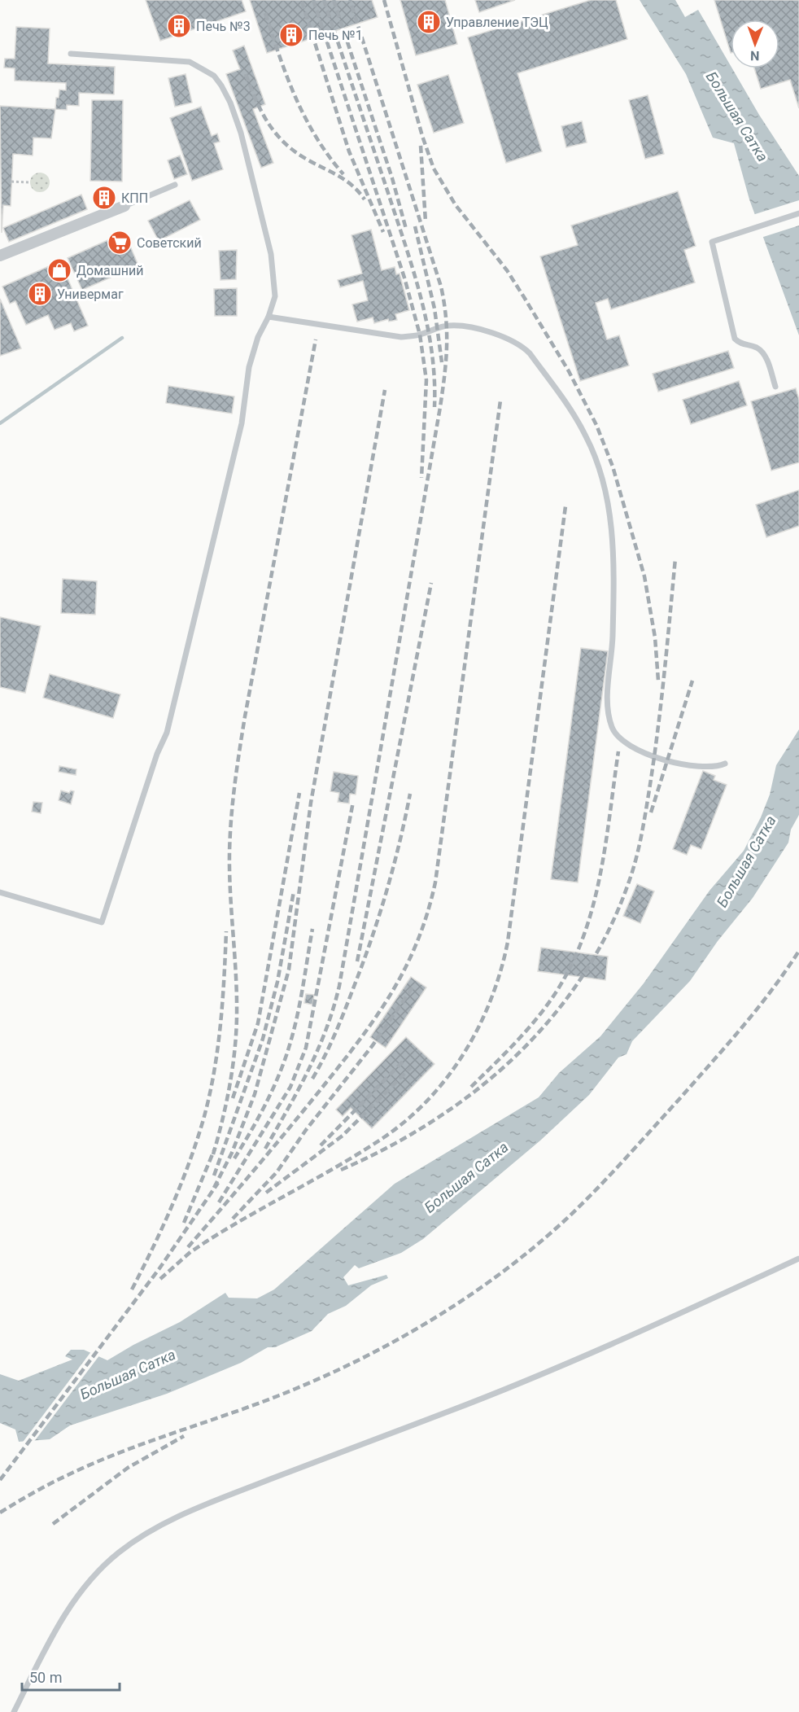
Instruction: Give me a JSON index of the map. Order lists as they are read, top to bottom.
{
  "water": ["Большая Сатка"],
  "places": {
    "building": [
      "Управление ТЭЦ",
      "Печь №3",
      "Печь №1",
      "КПП",
      "Универмаг"
    ],
    "supermarket": ["Советский"],
    "shop": ["Домашний"]
  },
  "scale_bar": "50 m",
  "north": "bottom"
}
